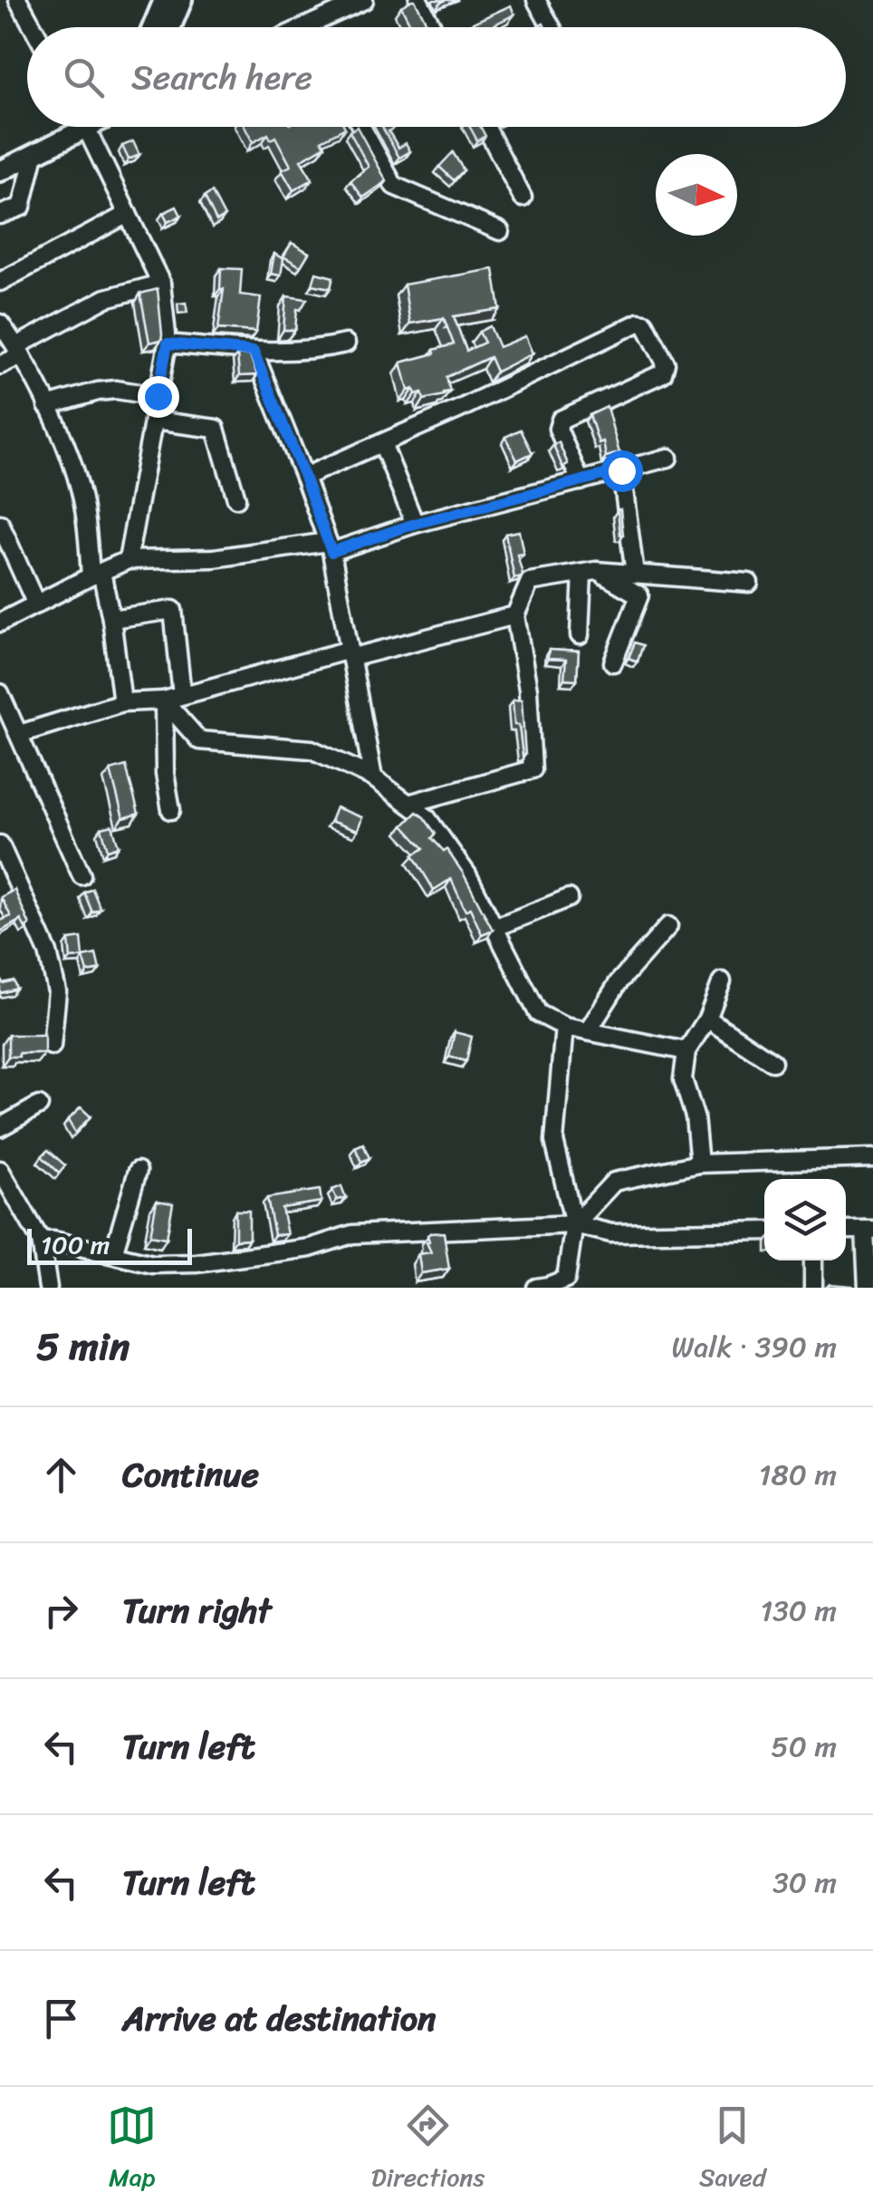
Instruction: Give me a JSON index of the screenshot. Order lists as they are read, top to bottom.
{
  "scale_bar": "100 m",
  "north": "right",
  "page": {
    "search": "Search here",
    "scale": "100 m",
    "heading": ["5 min", "Walk · 390 m"],
    "list": [
      ["Continue", "180 m"],
      ["Turn right", "130 m"],
      ["Turn left", "50 m"],
      ["Turn left", "30 m"],
      "Arrive at destination"
    ],
    "nav": ["Map", "Directions", "Saved"]
  }
}
